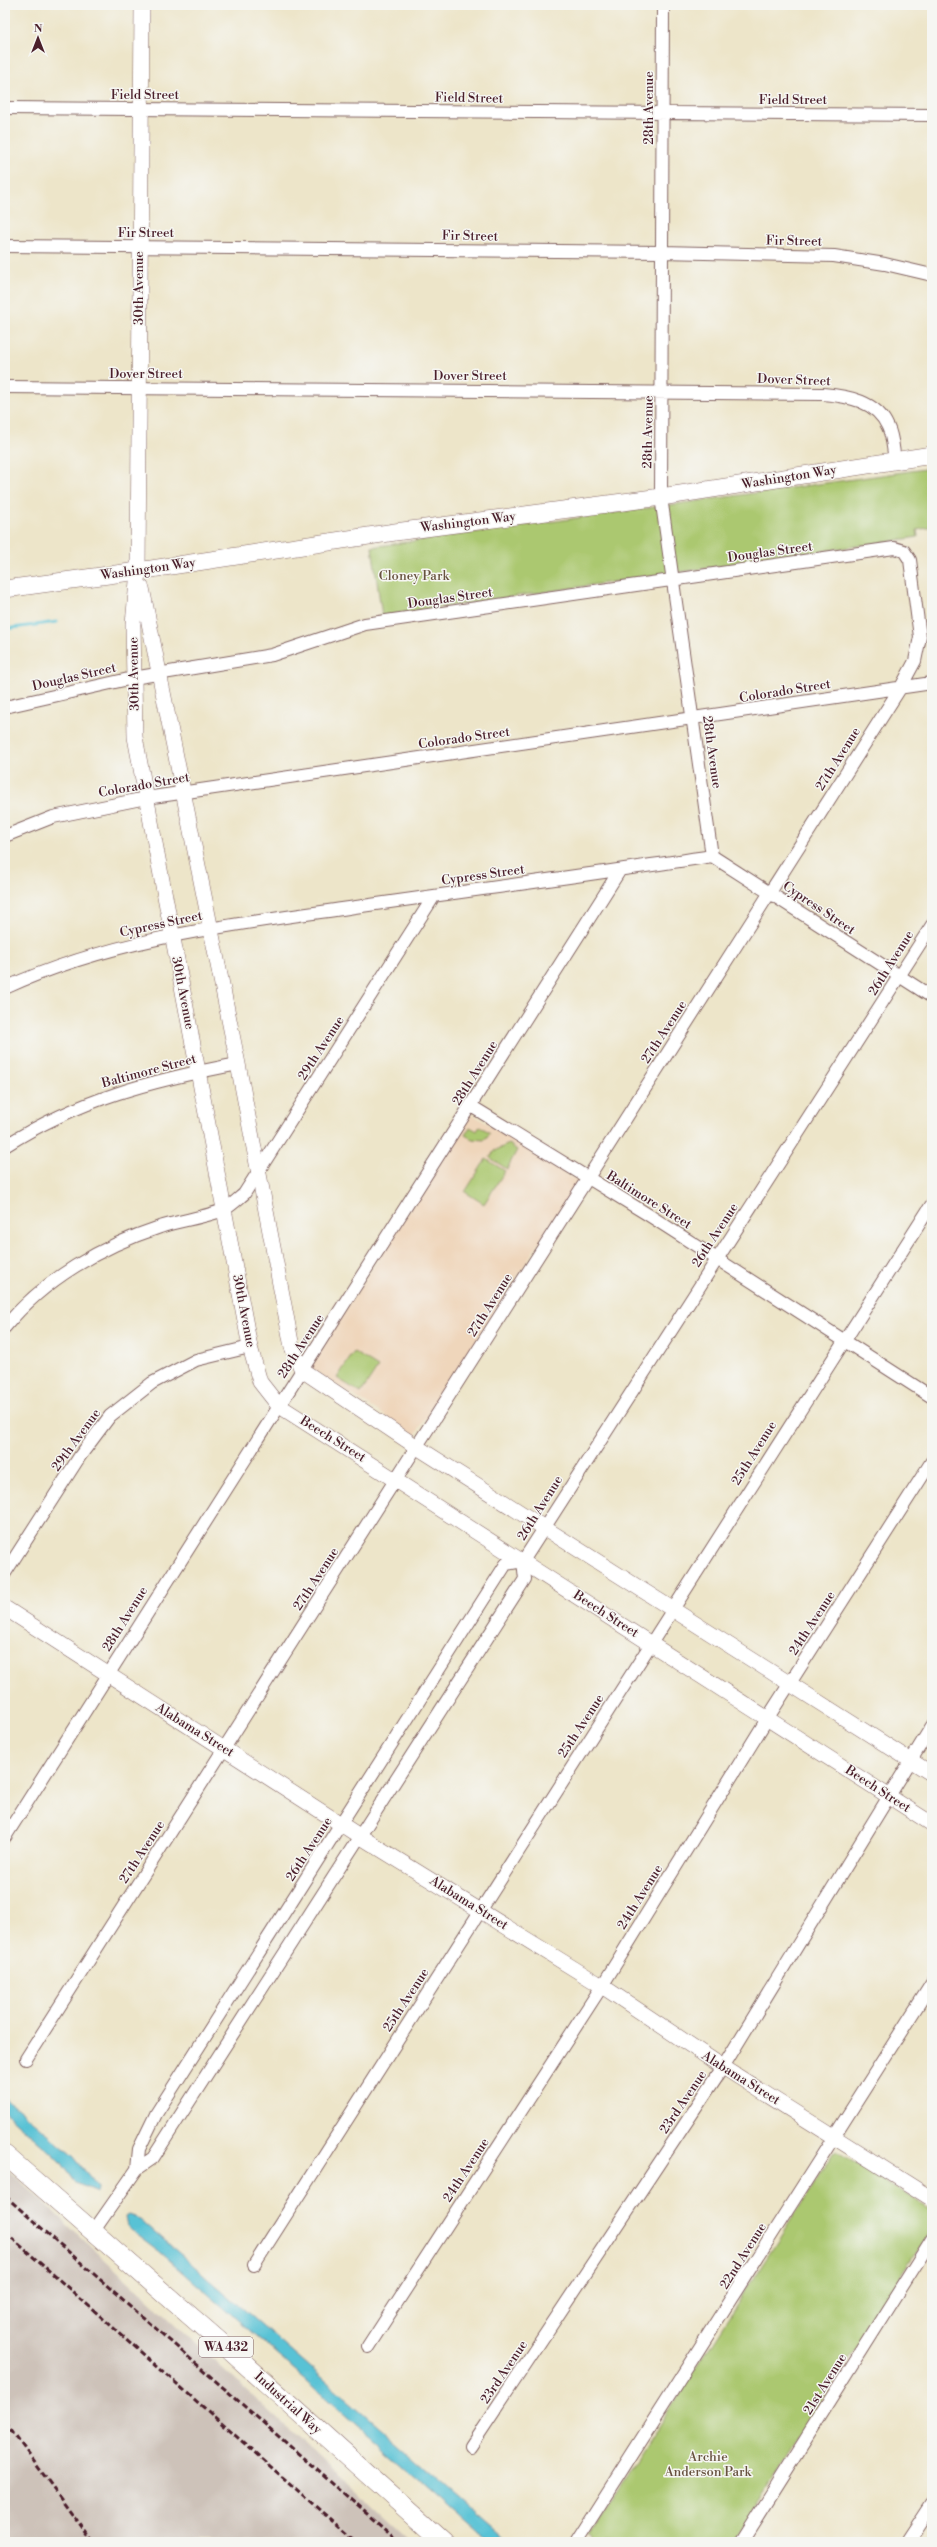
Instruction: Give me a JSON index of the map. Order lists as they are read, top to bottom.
{
  "streets": {
    "main road": ["Washington Way", "WA 432", "Industrial Way"],
    "street": [
      "Field Street",
      "28th Avenue",
      "Fir Street",
      "30th Avenue",
      "Dover Street",
      "Douglas Street",
      "Colorado Street",
      "27th Avenue",
      "Cypress Street",
      "26th Avenue",
      "29th Avenue",
      "Baltimore Street",
      "Beech Street",
      "25th Avenue",
      "24th Avenue",
      "Alabama Street",
      "23rd Avenue",
      "22nd Avenue",
      "21st Avenue"
    ]
  },
  "crossings": [
    ["Field Street", "28th Avenue"],
    ["Field Street", "30th Avenue"],
    ["28th Avenue", "Fir Street"],
    ["28th Avenue", "30th Avenue"],
    ["28th Avenue", "Dover Street"],
    ["28th Avenue", "Washington Way"],
    ["28th Avenue", "Douglas Street"],
    ["28th Avenue", "Colorado Street"],
    ["28th Avenue", "Cypress Street"],
    ["28th Avenue", "Baltimore Street"],
    ["28th Avenue", "Beech Street"],
    ["28th Avenue", "Alabama Street"],
    ["Fir Street", "30th Avenue"],
    ["30th Avenue", "Dover Street"],
    ["30th Avenue", "Washington Way"],
    ["30th Avenue", "Douglas Street"],
    ["30th Avenue", "Colorado Street"],
    ["30th Avenue", "Cypress Street"],
    ["30th Avenue", "29th Avenue"],
    ["30th Avenue", "Baltimore Street"],
    ["30th Avenue", "Beech Street"],
    ["Dover Street", "Washington Way"],
    ["Douglas Street", "27th Avenue"],
    ["Colorado Street", "27th Avenue"],
    ["27th Avenue", "Cypress Street"],
    ["27th Avenue", "Baltimore Street"],
    ["27th Avenue", "Beech Street"],
    ["27th Avenue", "Alabama Street"],
    ["Cypress Street", "26th Avenue"],
    ["Cypress Street", "29th Avenue"],
    ["26th Avenue", "Baltimore Street"],
    ["26th Avenue", "Beech Street"],
    ["26th Avenue", "Alabama Street"],
    ["26th Avenue", "Industrial Way"],
    ["Baltimore Street", "25th Avenue"],
    ["Beech Street", "25th Avenue"],
    ["Beech Street", "24th Avenue"],
    ["Beech Street", "23rd Avenue"],
    ["25th Avenue", "Alabama Street"],
    ["24th Avenue", "Alabama Street"],
    ["Alabama Street", "23rd Avenue"],
    ["Alabama Street", "22nd Avenue"]
  ],
  "parks": ["Cloney Park", "Archie Anderson Park"],
  "north": "top"
}
